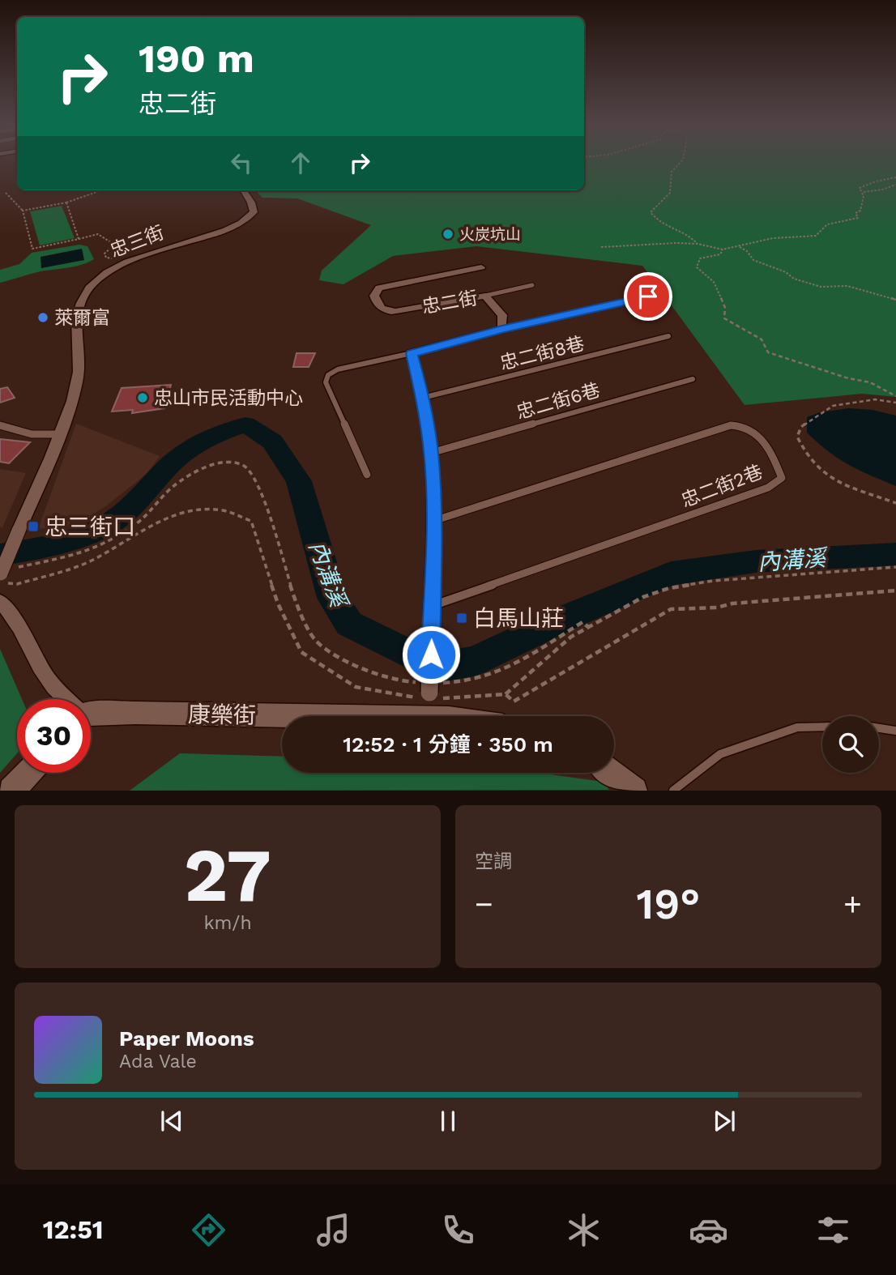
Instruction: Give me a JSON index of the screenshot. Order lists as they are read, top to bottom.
{
  "streets": {
    "street": ["忠三街", "忠二街", "康樂街"],
    "lane": ["忠二街8巷", "忠二街6巷", "忠二街2巷"]
  },
  "water": ["內溝溪"],
  "places": {
    "other": ["火炭坑山", "萊爾富", "忠山市民活動中心"],
    "transit": ["忠三街口", "白馬山莊"]
  },
  "page": {
    "turn": ["190 m", "忠二街"],
    "limit": "30",
    "trip": "12:52 · 1 分鐘 · 350 m",
    "tile": [
      ["27", "km/h"],
      "空調"
    ],
    "heat": ["−", "19°", "+"],
    "song": ["Paper Moons", "Ada Vale"],
    "tabs": "12:51"
  }
}
